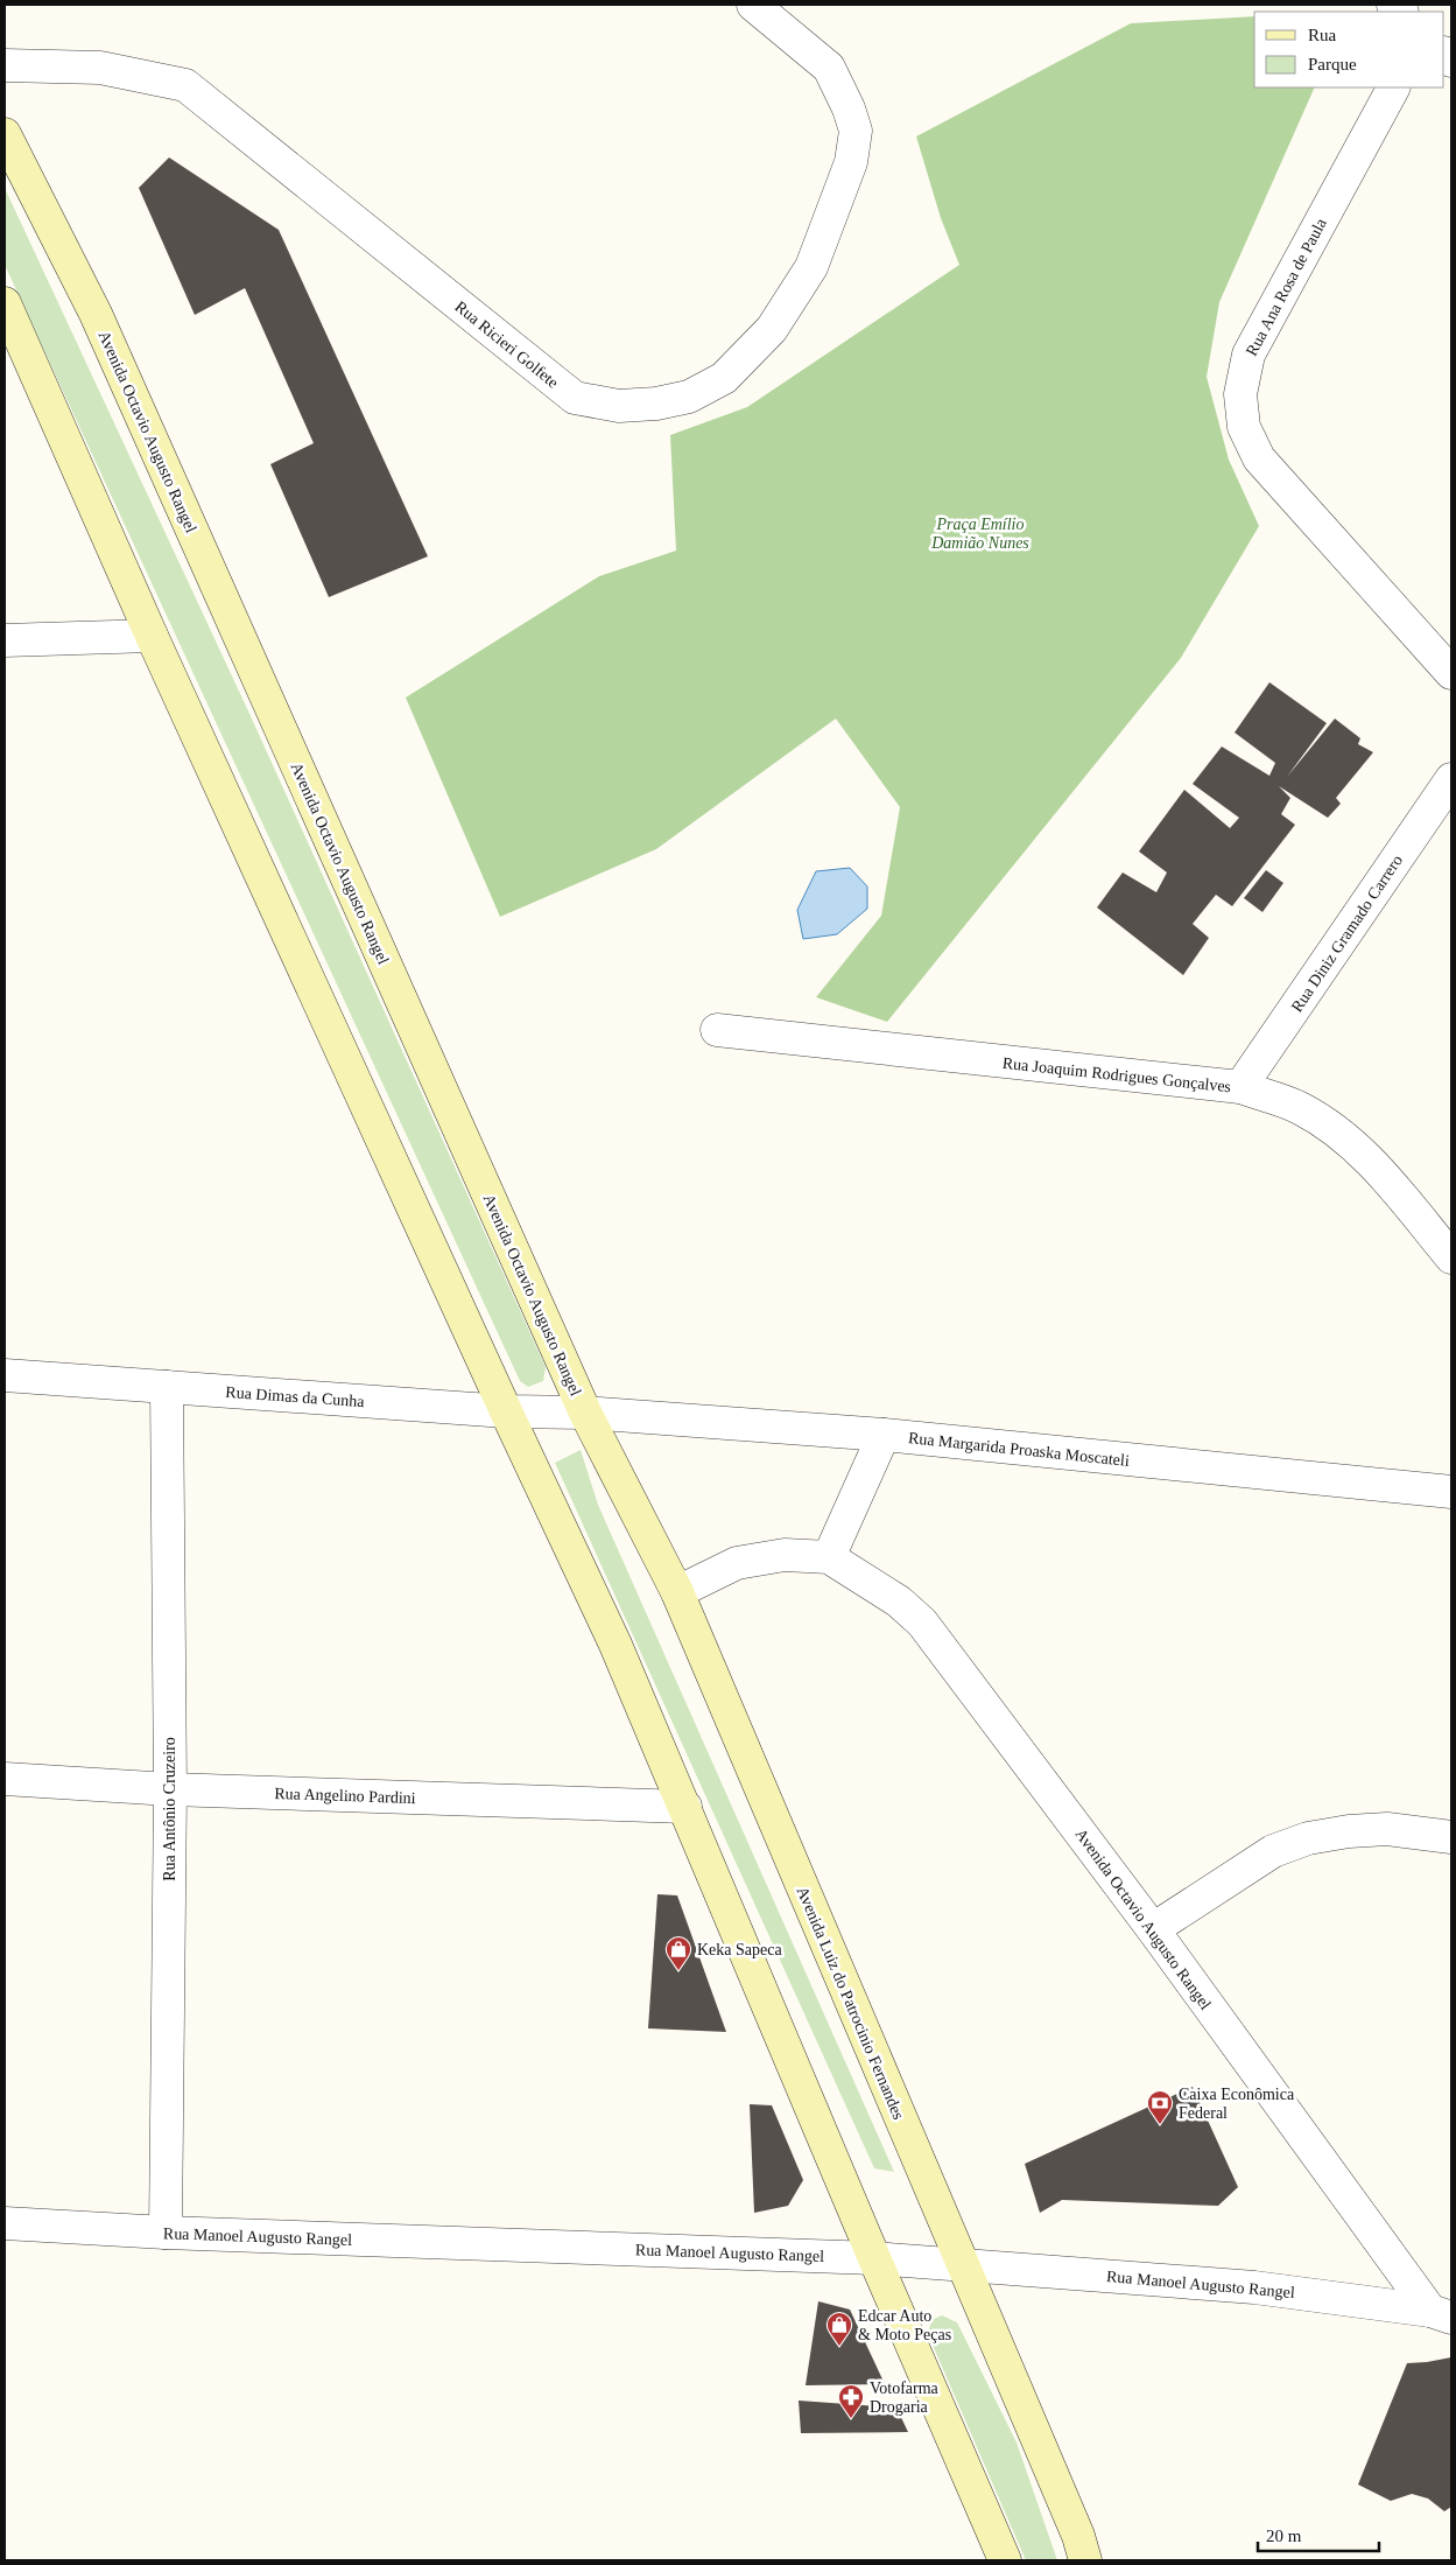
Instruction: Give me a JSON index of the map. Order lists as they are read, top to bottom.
{
  "streets": {
    "main road": ["Avenida Octavio Augusto Rangel", "Avenida Luiz do Patrocinio Fernandes"],
    "street": [
      "Rua Ana Rosa de Paula",
      "Rua Ricieri Golfete",
      "Rua Diniz Gramado Carrero",
      "Rua Joaquim Rodrigues Gonçalves",
      "Rua Dimas da Cunha",
      "Rua Margarida Proaska Moscateli",
      "Rua Angelino Pardini",
      "Rua Antônio Cruzeiro",
      "Rua Manoel Augusto Rangel"
    ]
  },
  "crossings": [
    ["Avenida Octavio Augusto Rangel", "Rua Dimas da Cunha"],
    ["Avenida Octavio Augusto Rangel", "Rua Margarida Proaska Moscateli"],
    ["Avenida Octavio Augusto Rangel", "Avenida Luiz do Patrocinio Fernandes"],
    ["Avenida Octavio Augusto Rangel", "Rua Manoel Augusto Rangel"],
    ["Rua Diniz Gramado Carrero", "Rua Joaquim Rodrigues Gonçalves"],
    ["Rua Dimas da Cunha", "Rua Margarida Proaska Moscateli"],
    ["Rua Dimas da Cunha", "Rua Antônio Cruzeiro"],
    ["Rua Angelino Pardini", "Rua Antônio Cruzeiro"],
    ["Rua Antônio Cruzeiro", "Rua Manoel Augusto Rangel"],
    ["Avenida Luiz do Patrocinio Fernandes", "Rua Manoel Augusto Rangel"]
  ],
  "parks": ["Praça Emílio Damião Nunes"],
  "places": {
    "shop": ["Keka Sapeca", "Edcar Auto & Moto Peças"],
    "bank": ["Caixa Econômica Federal"],
    "pharmacy": ["Votofarma Drogaria"]
  },
  "legend": ["Rua", "Parque"],
  "scale_bar": "20 m"
}
